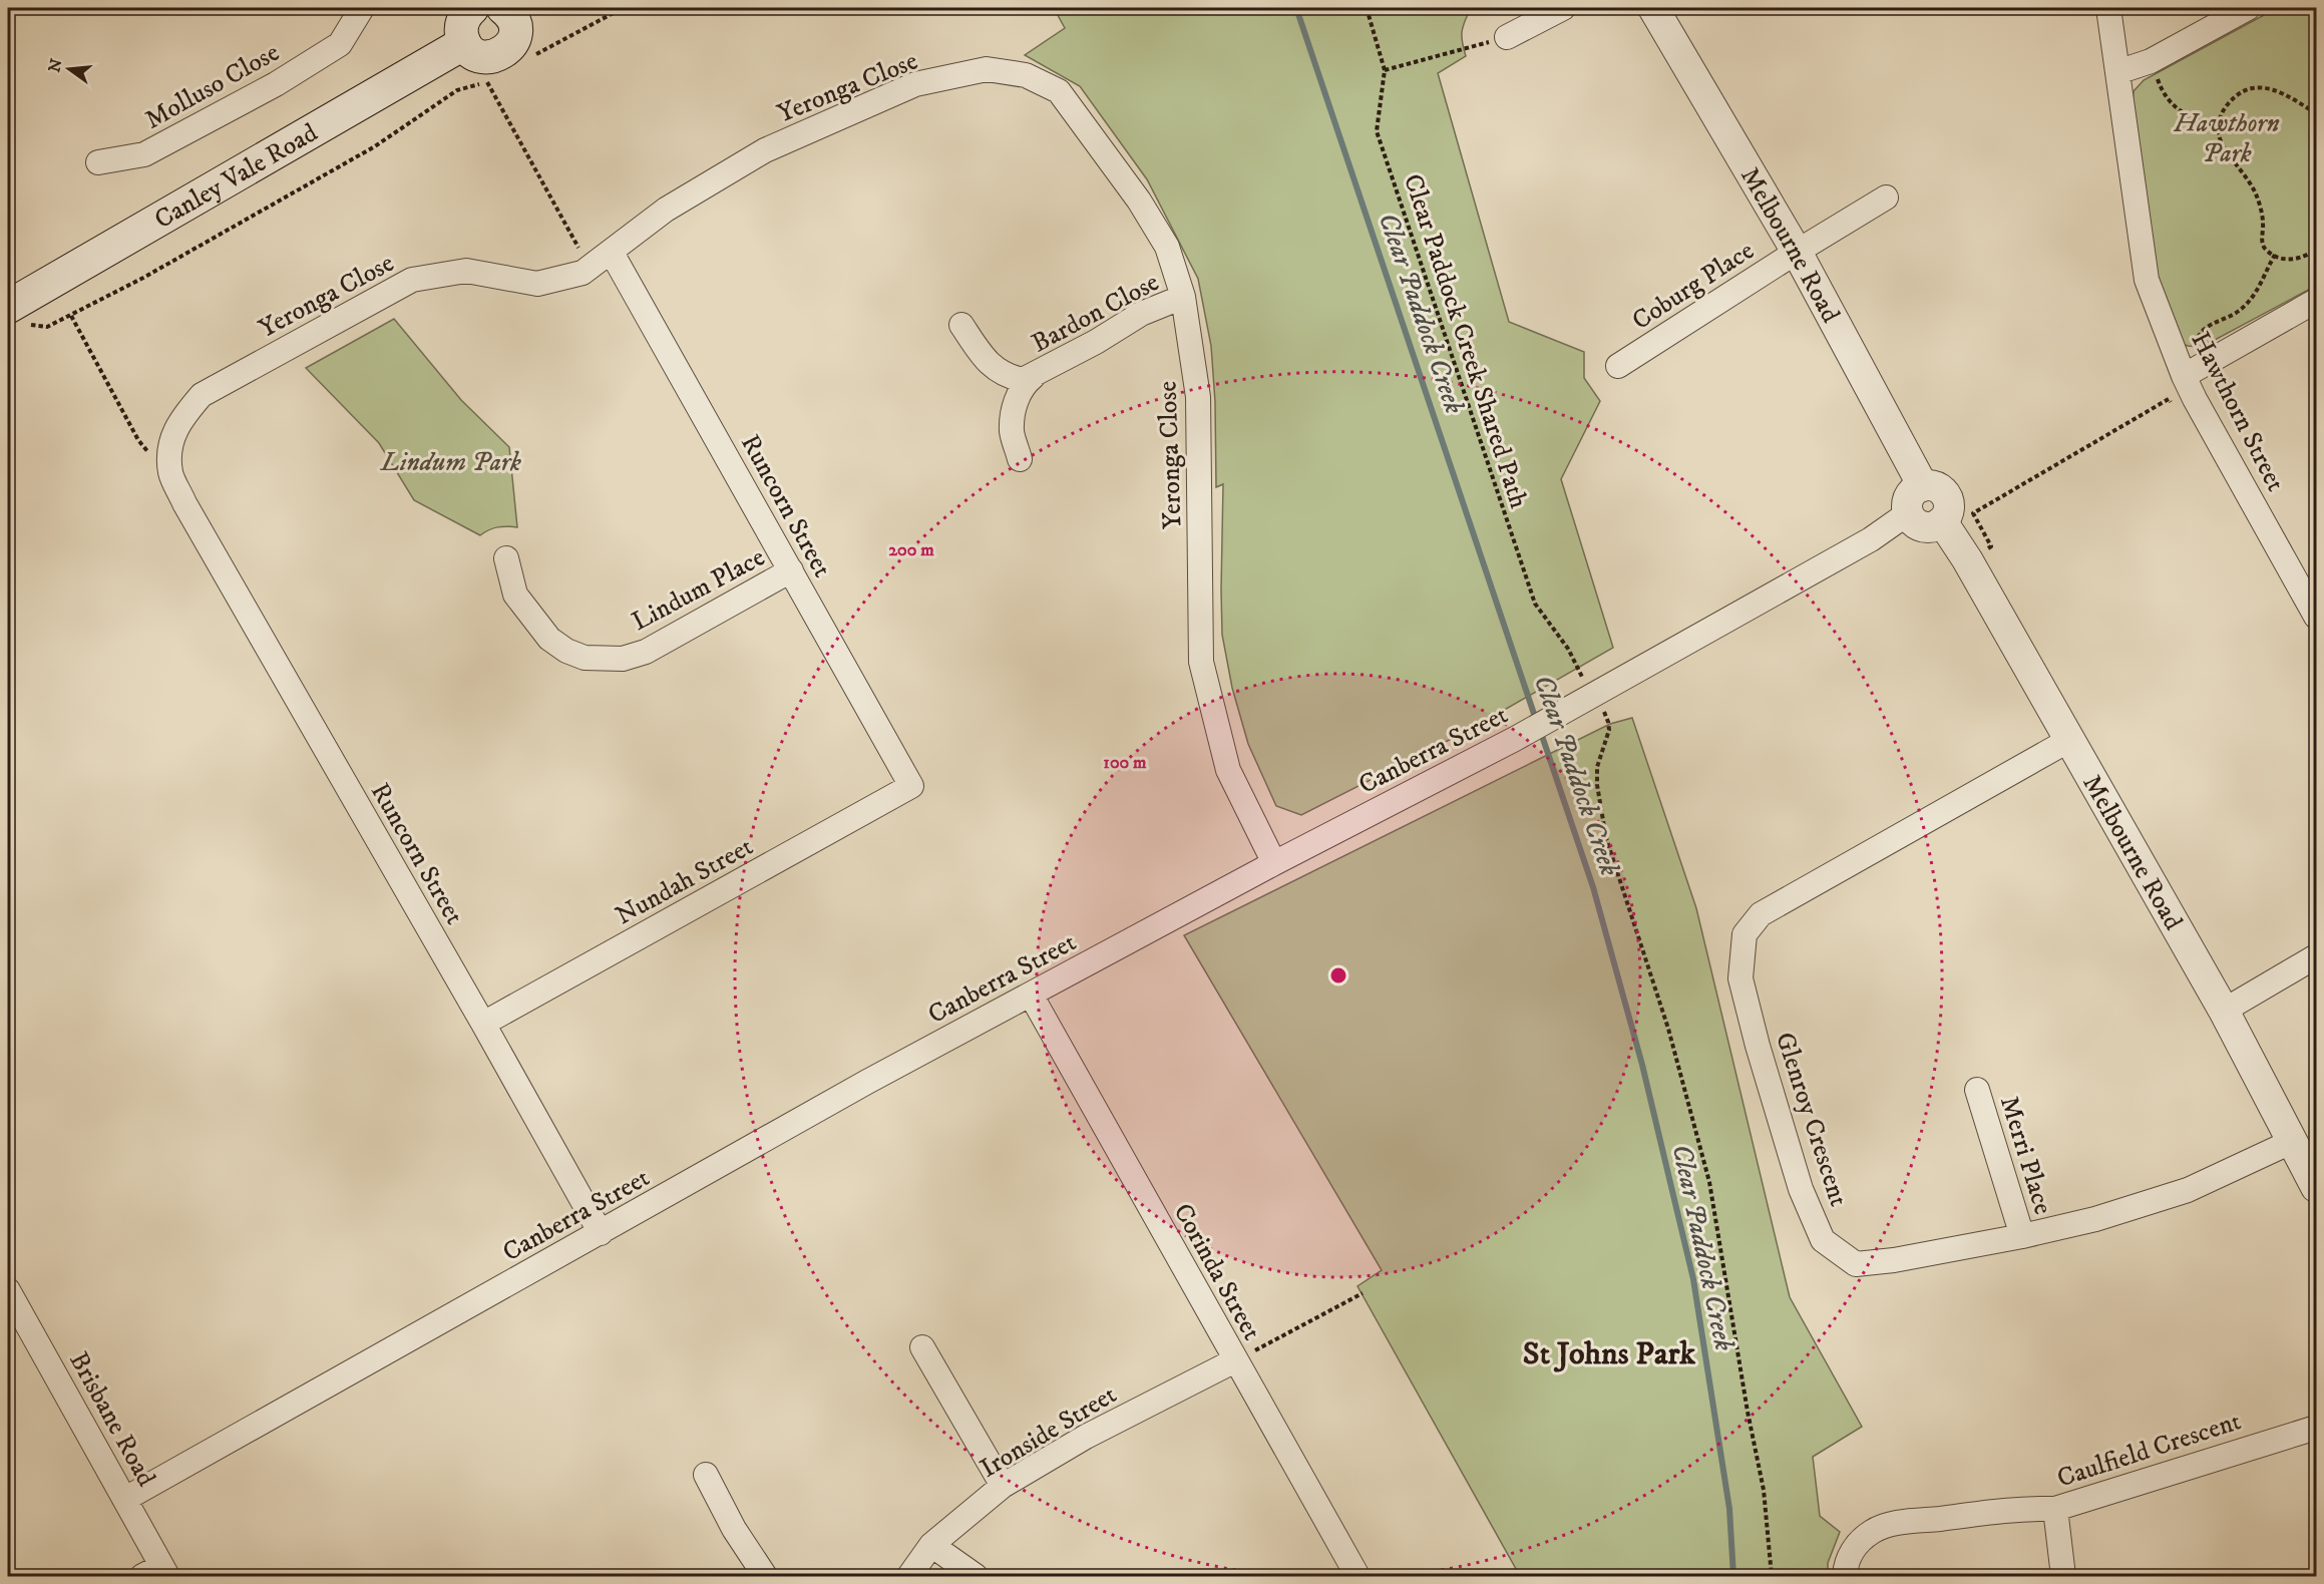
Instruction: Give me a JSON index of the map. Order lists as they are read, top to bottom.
{
  "streets": {
    "main road": ["Canley Vale Road"],
    "street": [
      "Molluso Close",
      "Yeronga Close",
      "Melbourne Road",
      "Coburg Place",
      "Bardon Close",
      "Hawthorn Street",
      "Runcorn Street",
      "Lindum Place",
      "Canberra Street",
      "Nundah Street",
      "Glenroy Crescent",
      "Merri Place",
      "Corinda Street",
      "Brisbane Road",
      "Ironside Street",
      "Caulfield Crescent"
    ],
    "path": ["Clear Paddock Creek Shared Path"]
  },
  "crossings": [
    ["Yeronga Close", "Bardon Close"],
    ["Yeronga Close", "Runcorn Street"],
    ["Yeronga Close", "Canberra Street"],
    ["Melbourne Road", "Coburg Place"],
    ["Melbourne Road", "Canberra Street"],
    ["Melbourne Road", "Glenroy Crescent"],
    ["Runcorn Street", "Lindum Place"],
    ["Runcorn Street", "Canberra Street"],
    ["Runcorn Street", "Nundah Street"],
    ["Canberra Street", "Corinda Street"],
    ["Canberra Street", "Brisbane Road"],
    ["Glenroy Crescent", "Merri Place"],
    ["Corinda Street", "Ironside Street"]
  ],
  "districts": ["St Johns Park"],
  "water": ["Clear Paddock Creek"],
  "parks": ["Hawthorn Park", "Lindum Park"],
  "north": "left",
  "rings": ["200 m", "100 m"]
}
